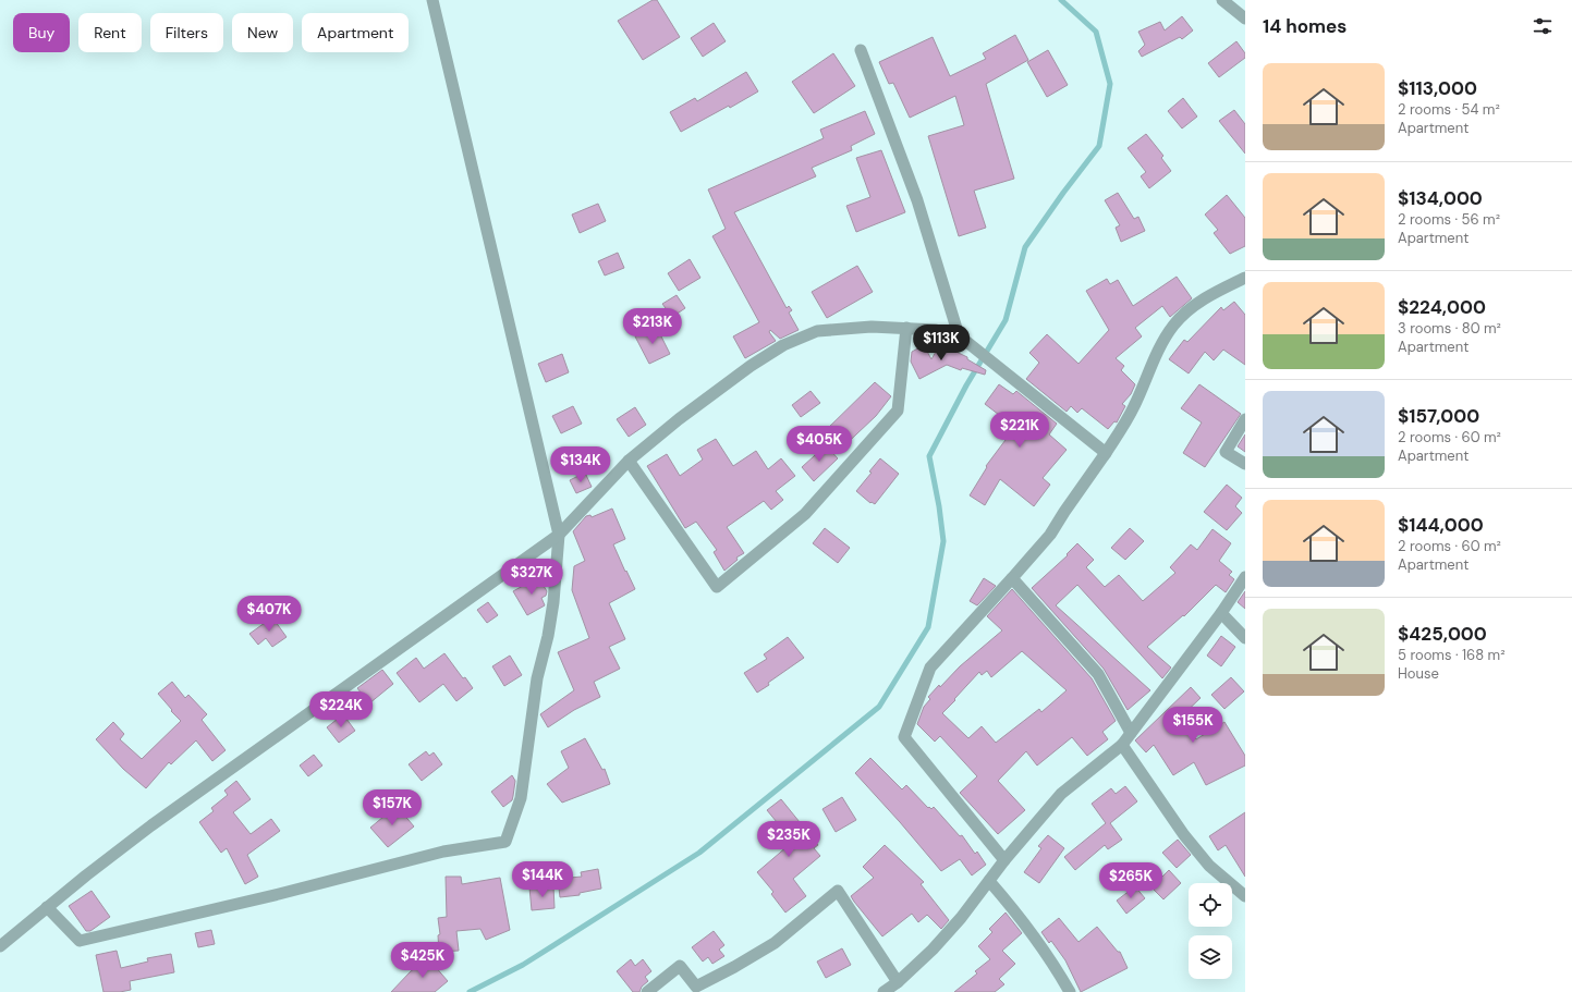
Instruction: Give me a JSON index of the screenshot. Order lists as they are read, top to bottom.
{
  "page": {
    "heading": "14 homes",
    "chip": [
      "Buy",
      "Rent",
      "Filters",
      "New",
      "Apartment"
    ],
    "list": [
      {
        "name": "$113,000",
        "note": "2 rooms · 54 m² · Apartment"
      },
      {
        "name": "$134,000",
        "note": "2 rooms · 56 m² · Apartment"
      },
      {
        "name": "$224,000",
        "note": "3 rooms · 80 m² · Apartment"
      },
      {
        "name": "$157,000",
        "note": "2 rooms · 60 m² · Apartment"
      },
      {
        "name": "$144,000",
        "note": "2 rooms · 60 m² · Apartment"
      },
      {
        "name": "$425,000",
        "note": "5 rooms · 168 m² · House"
      }
    ],
    "price": [
      "$213K",
      "$113K",
      "$221K",
      "$405K",
      "$134K",
      "$327K",
      "$407K",
      "$224K",
      "$155K",
      "$157K",
      "$235K",
      "$144K",
      "$265K",
      "$425K"
    ]
  }
}
